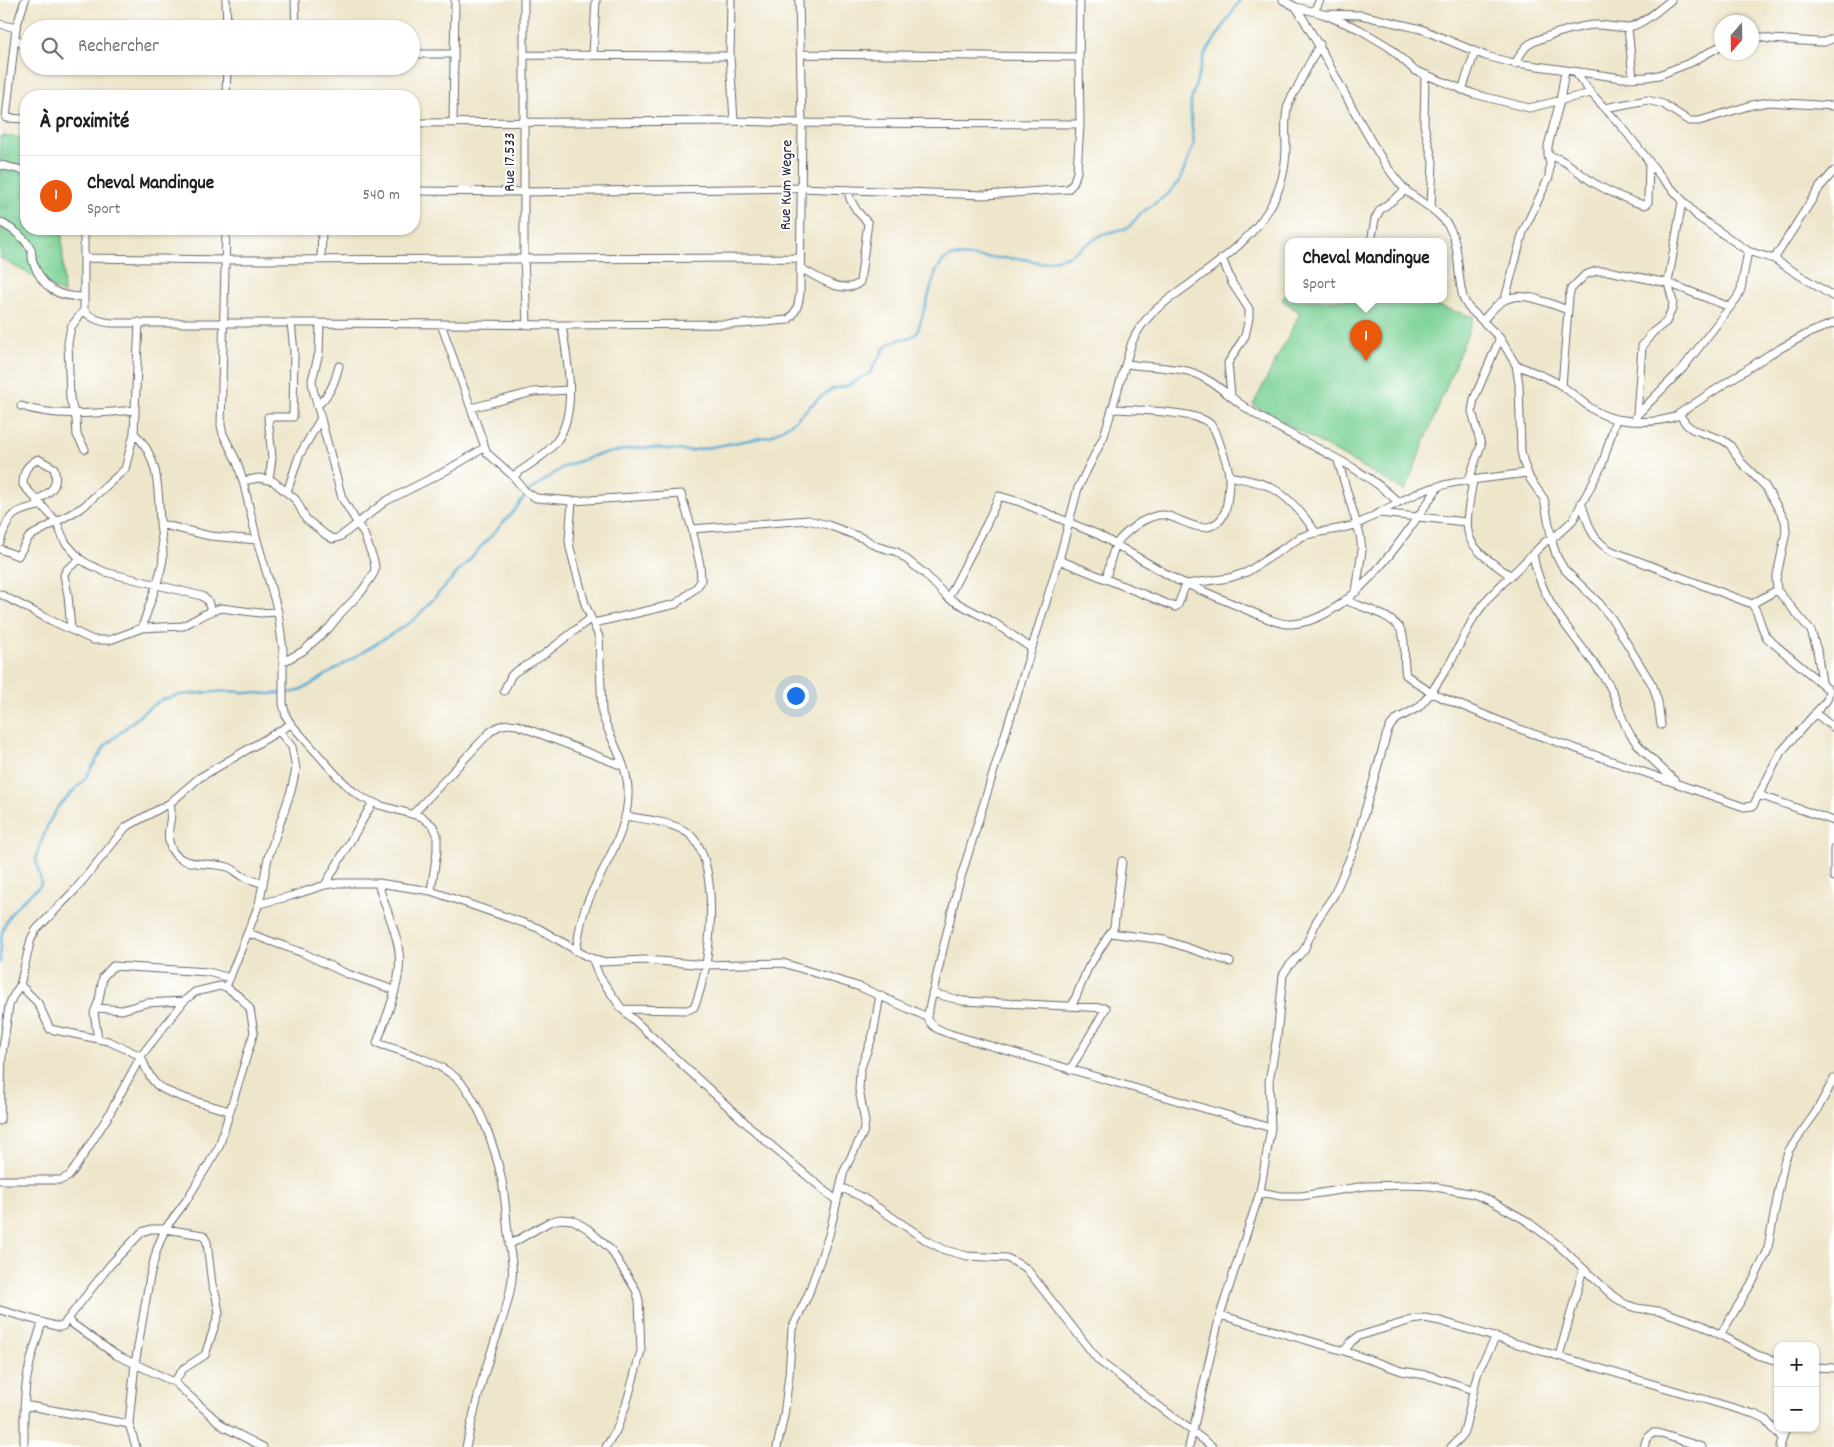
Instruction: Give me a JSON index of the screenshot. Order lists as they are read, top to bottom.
{
  "streets": {
    "street": ["Rue 17.533", "Rue Kum Wegre"]
  },
  "north": "bottom",
  "page": {
    "search": "Rechercher",
    "heading": "À proximité",
    "list": [
      {
        "mark": "1",
        "name": "Cheval Mandingue",
        "note": "Sport",
        "value": "540 m"
      }
    ],
    "popup": ["Cheval Mandingue", "Sport"],
    "pins": "1",
    "map_buttons": ["+", "−"]
  }
}
